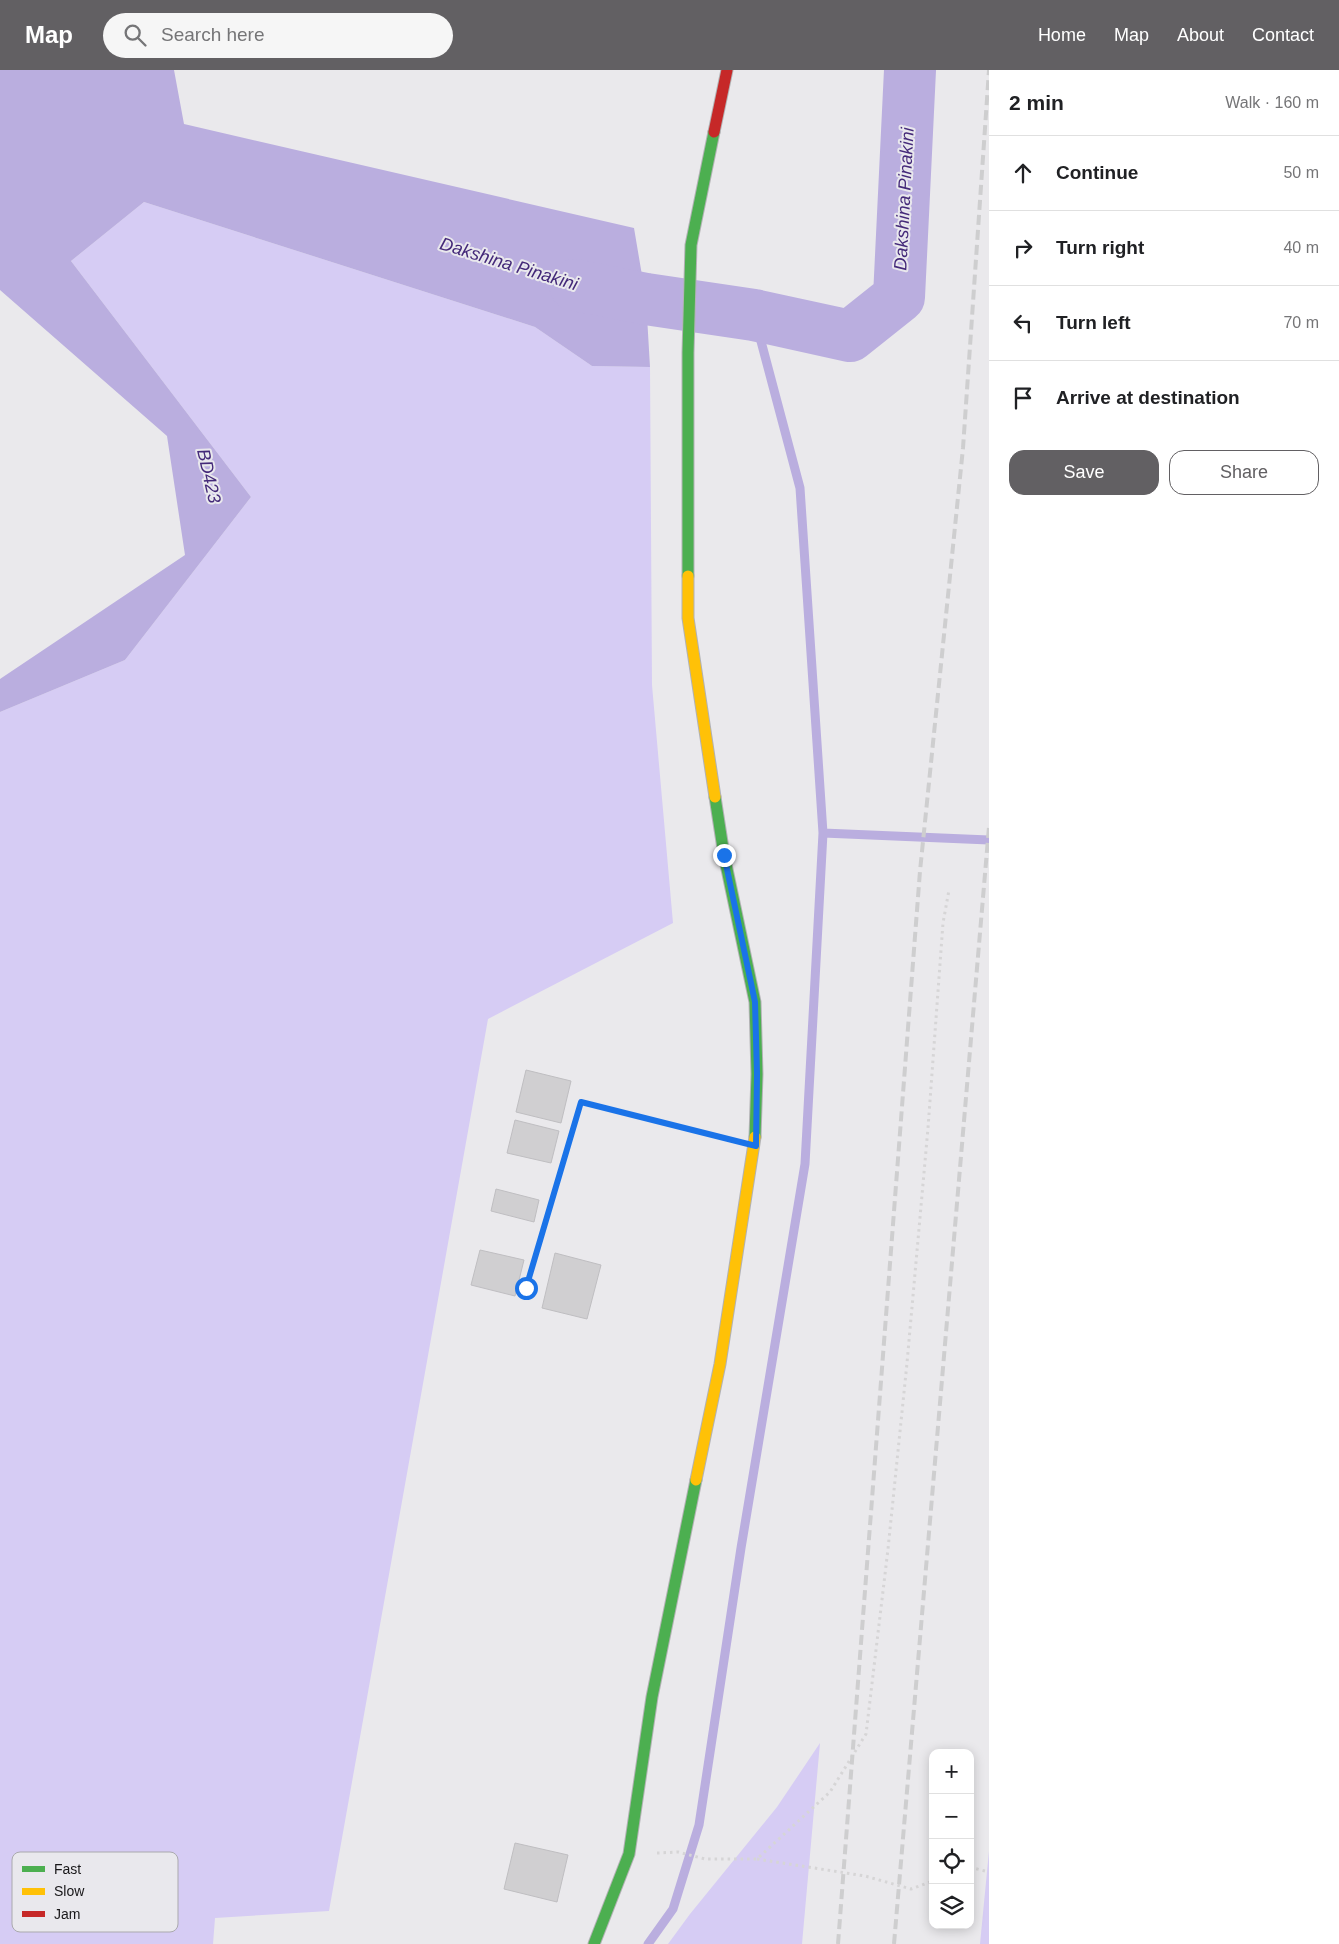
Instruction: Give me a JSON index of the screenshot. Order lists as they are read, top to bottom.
{
  "water": ["Dakshina Pinakini", "BD423"],
  "legend": ["Fast", "Slow", "Jam"],
  "page": {
    "header": "Map",
    "search": "Search here",
    "nav": [
      "Home",
      "Map",
      "About",
      "Contact"
    ],
    "heading": ["2 min", "Walk · 160 m"],
    "list": [
      ["Continue", "50 m"],
      ["Turn right", "40 m"],
      ["Turn left", "70 m"],
      "Arrive at destination"
    ],
    "buttons": ["Save", "Share"],
    "map_buttons": ["+", "−"]
  }
}
